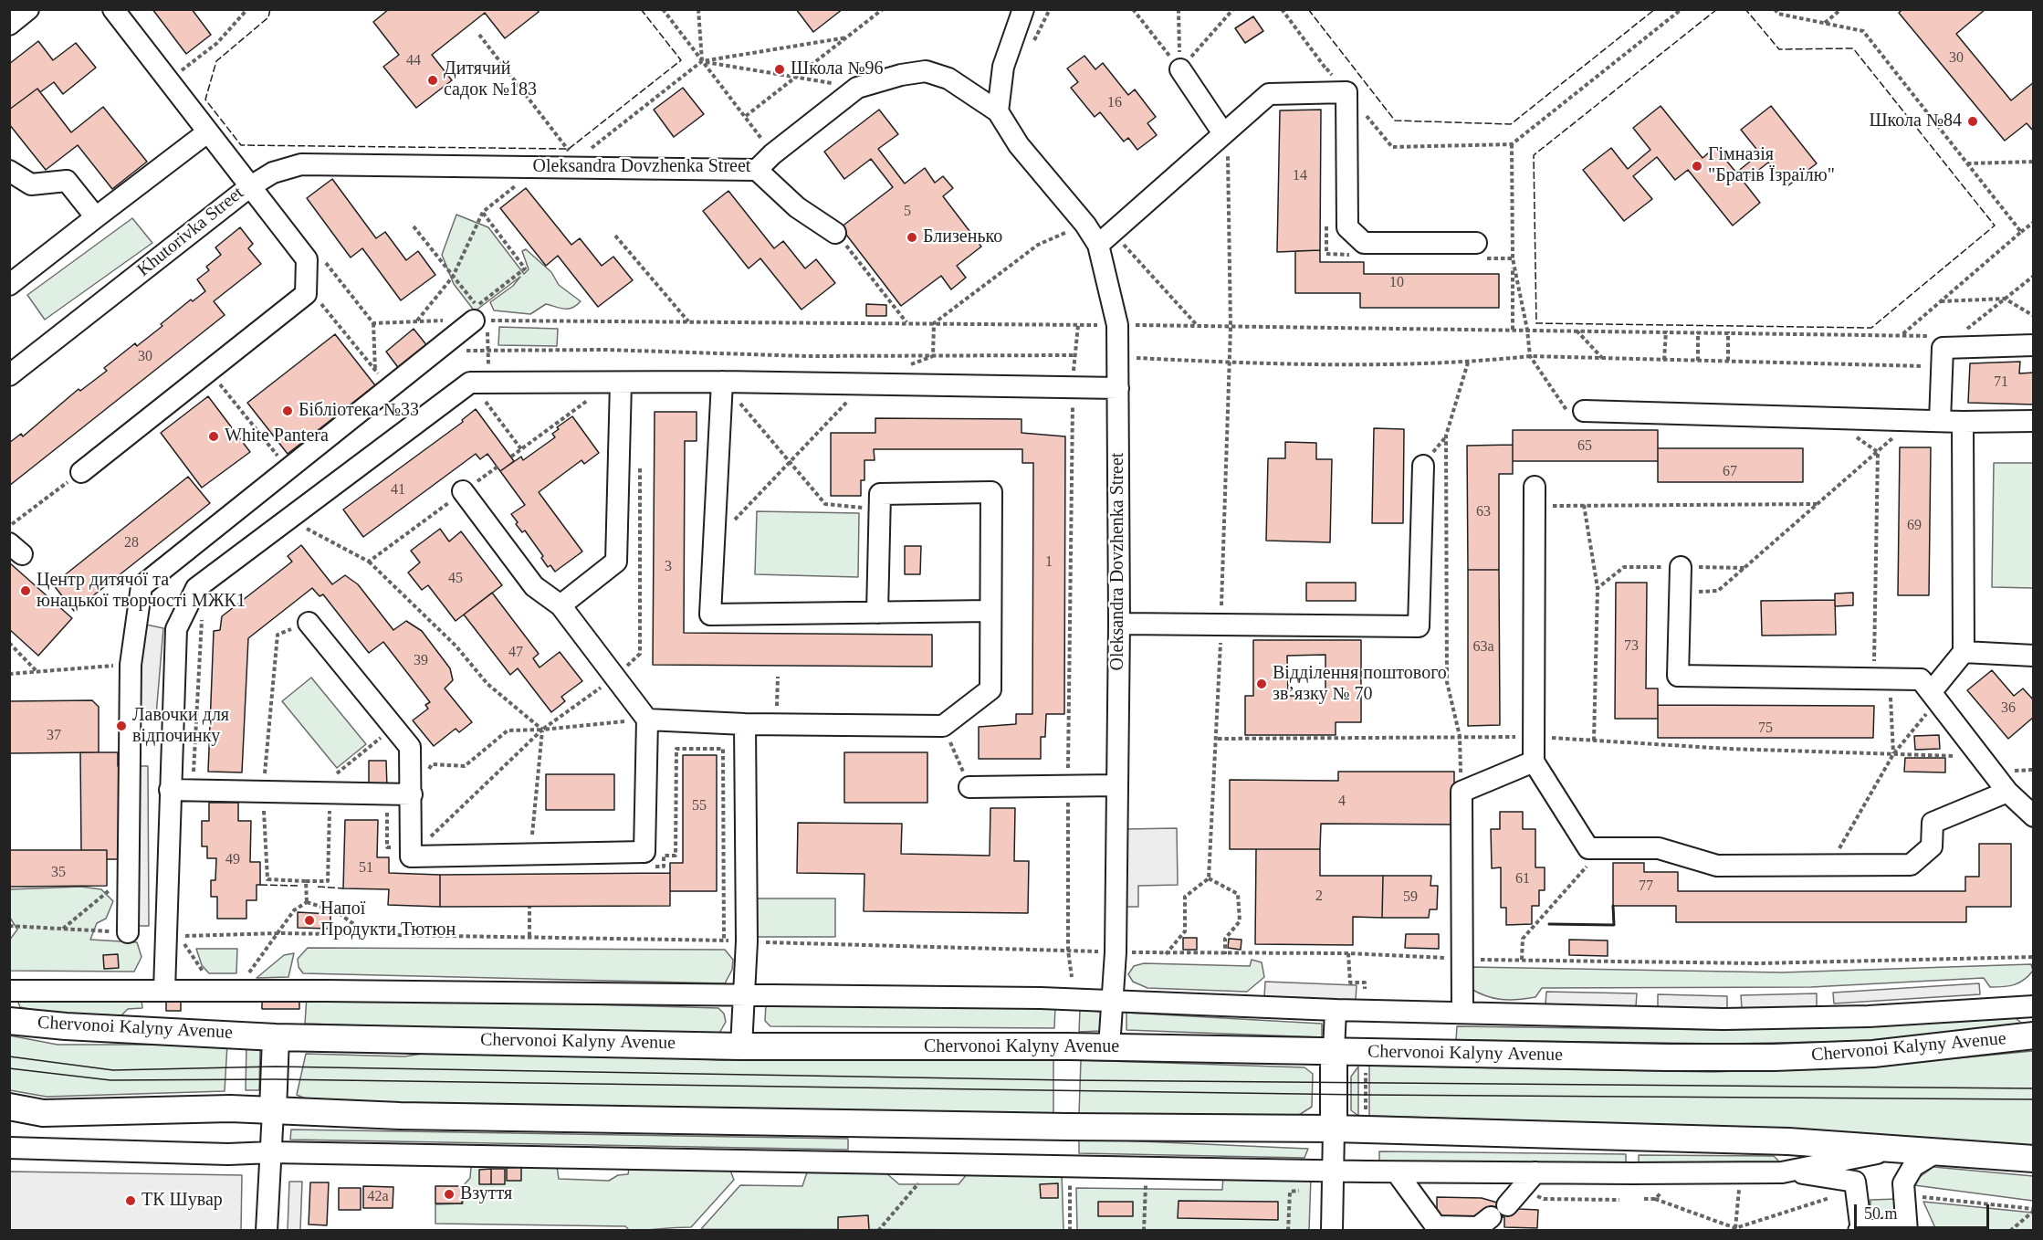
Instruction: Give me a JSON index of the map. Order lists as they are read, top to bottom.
{
  "streets": {
    "main road": ["Chervonoi Kalyny Avenue"],
    "street": ["Oleksandra Dovzhenka Street", "Khutorivka Street"]
  },
  "crossings": [
    ["Oleksandra Dovzhenka Street", "Khutorivka Street"],
    ["Oleksandra Dovzhenka Street", "Chervonoi Kalyny Avenue"]
  ],
  "places": [
    "Школа №96",
    "Дитячий садок №183",
    "Школа №84",
    "Гімназія \"Братів Їзраїлю\"",
    "Близенько",
    "Бібліотека №33",
    "White Pantera",
    "Центр дитячої та юнацької творчості МЖК1",
    "Відділення поштового зв’язку № 70",
    "Лавочки для відпочинку",
    "Напої Продукти Тютюн",
    "Взуття",
    "ТК Шувар"
  ],
  "house_numbers": [
    "30",
    "44",
    "16",
    "14",
    "5",
    "10",
    "30",
    "71",
    "65",
    "67",
    "41",
    "63",
    "69",
    "28",
    "1",
    "3",
    "45",
    "73",
    "63а",
    "47",
    "39",
    "36",
    "75",
    "37",
    "4",
    "55",
    "49",
    "51",
    "35",
    "61",
    "77",
    "2",
    "59",
    "42а"
  ],
  "scale_bar": "50 m"
}
